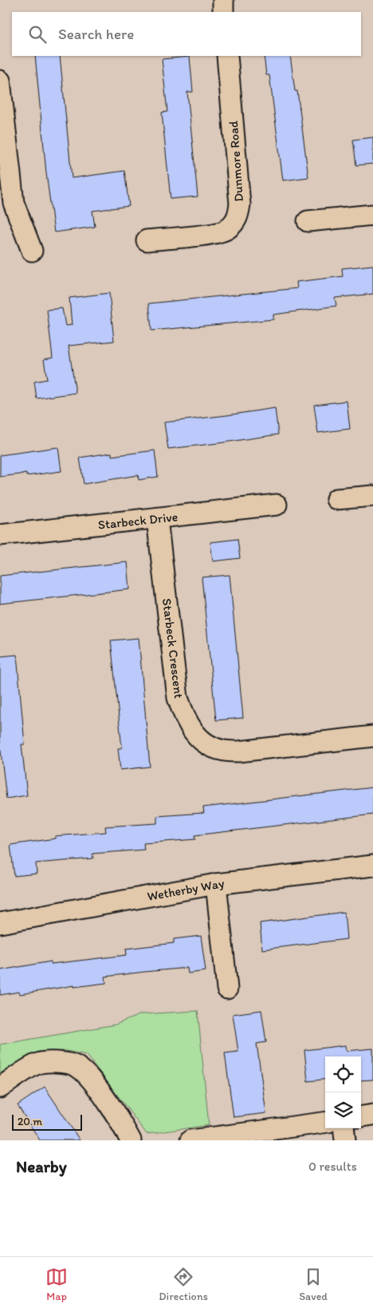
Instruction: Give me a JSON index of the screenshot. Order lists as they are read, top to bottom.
{
  "streets": {
    "street": [
      "Dunmore Road",
      "Starbeck Drive",
      "Starbeck Crescent",
      "Wetherby Way"
    ]
  },
  "crossings": [
    ["Starbeck Drive", "Starbeck Crescent"]
  ],
  "scale_bar": "20 m",
  "page": {
    "search": "Search here",
    "scale": "20 m",
    "heading": ["Nearby", "0 results"],
    "nav": ["Map", "Directions", "Saved"]
  }
}
